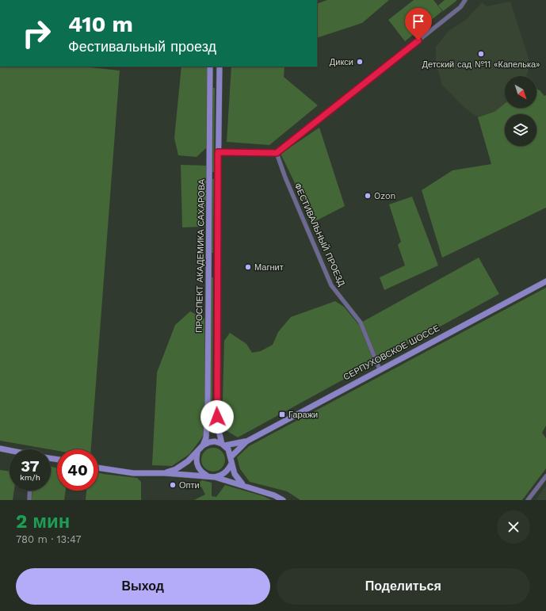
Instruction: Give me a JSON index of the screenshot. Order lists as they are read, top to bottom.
{
  "streets": {
    "street": ["ФЕСТИВАЛЬНЫЙ ПРОЕЗД", "ПРОСПЕКТ АКАДЕМИКА САХАРОВА", "СЕРПУХОВСКОЕ ШОССЕ"]
  },
  "crossings": [
    ["ФЕСТИВАЛЬНЫЙ ПРОЕЗД", "СЕРПУХОВСКОЕ ШОССЕ"]
  ],
  "places": {
    "other": [
      "Детский сад №11 «Капелька»",
      "Дикси",
      "Ozon",
      "Магнит",
      "Опти"
    ],
    "transit": ["Гаражи"]
  },
  "north": "bottom right",
  "page": {
    "turn": ["410 m", "Фестивальный проезд"],
    "speed": "37 km/h",
    "limit": "40",
    "heading": ["2 мин", "780 m · 13:47"],
    "buttons": ["Выход", "Поделиться"]
  }
}
